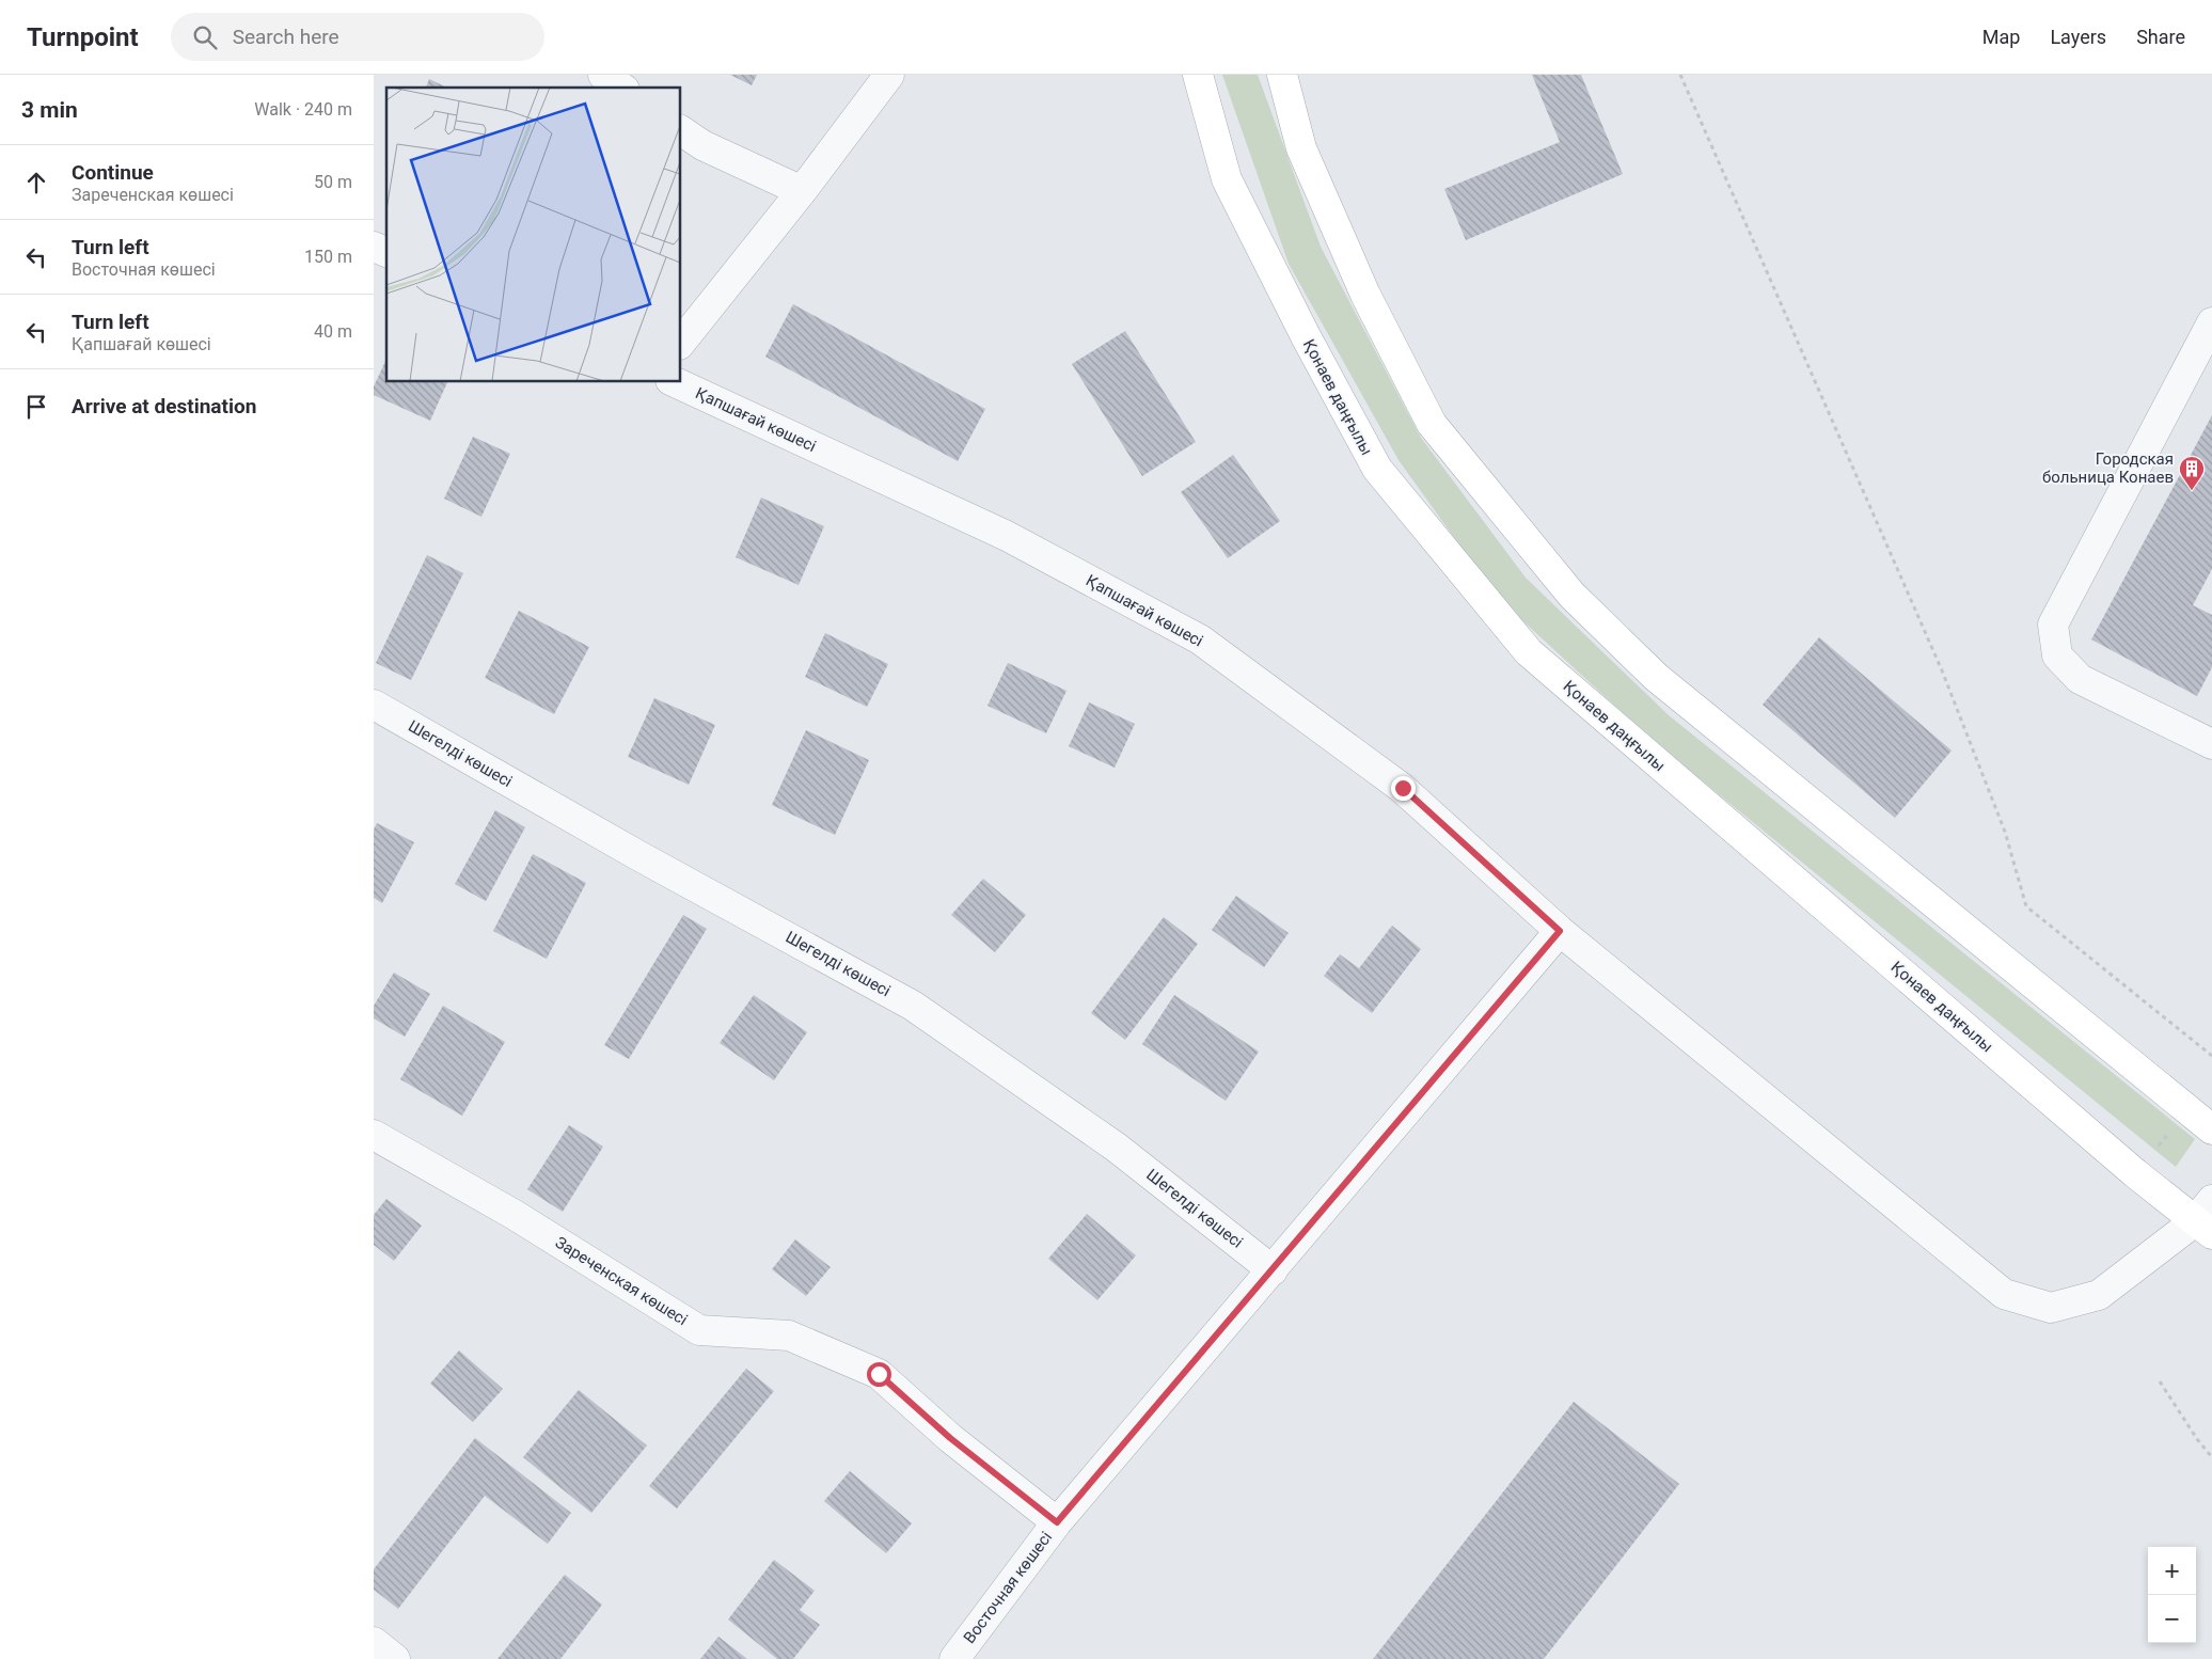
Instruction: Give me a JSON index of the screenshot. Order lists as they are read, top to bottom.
{
  "streets": {
    "main road": ["Қонаев даңғылы"],
    "street": [
      "Қапшағай көшесі",
      "Шегелді көшесі",
      "Зареченская көшесі",
      "Восточная көшесі"
    ]
  },
  "crossings": [
    ["Қонаев даңғылы", "Қапшағай көшесі"],
    ["Қапшағай көшесі", "Восточная көшесі"],
    ["Шегелді көшесі", "Восточная көшесі"],
    ["Зареченская көшесі", "Восточная көшесі"]
  ],
  "places": {
    "building": ["Городская больница Конаев"]
  },
  "page": {
    "header": "Turnpoint",
    "search": "Search here",
    "nav": ["Map", "Layers", "Share"],
    "heading": ["3 min", "Walk · 240 m"],
    "list": [
      ["Continue", "Зареченская көшесі", "50 m"],
      ["Turn left", "Восточная көшесі", "150 m"],
      ["Turn left", "Қапшағай көшесі", "40 m"],
      "Arrive at destination"
    ],
    "map_buttons": ["+", "−"]
  }
}
